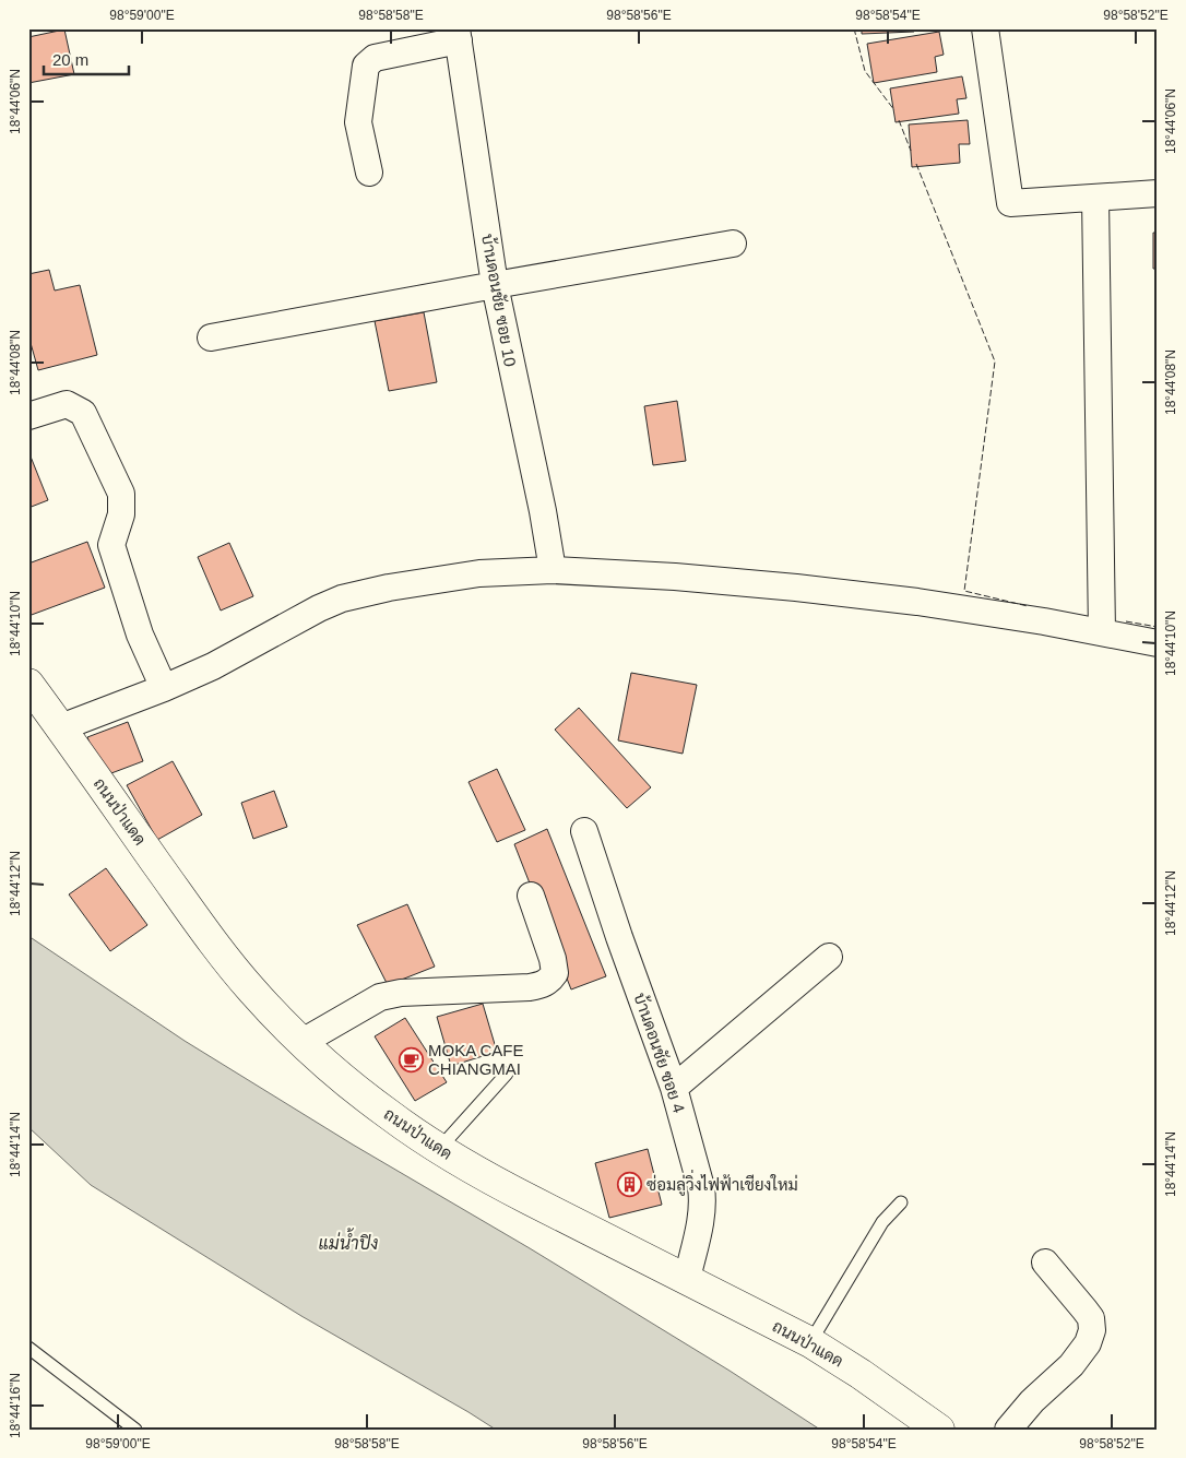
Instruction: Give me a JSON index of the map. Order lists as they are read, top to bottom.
{
  "streets": {
    "street": ["บ้านดอนชัย ซอย 10", "ถนนป่าแดด", "บ้านดอนชัย ซอย 4"]
  },
  "crossings": [
    ["ถนนป่าแดด", "บ้านดอนชัย ซอย 4"]
  ],
  "water": ["แม่น้ำปิง"],
  "places": {
    "cafe": ["MOKA CAFE CHIANGMAI"],
    "building": ["ซ่อมลู่วิ่งไฟฟ้าเชียงใหม่"]
  },
  "scale_bar": "20 m",
  "coordinates": [
    "98°59'00\"E",
    "98°58'58\"E",
    "98°58'56\"E",
    "98°58'54\"E",
    "98°58'52\"E",
    "18°44'06\"N",
    "18°44'08\"N",
    "18°44'10\"N",
    "18°44'12\"N",
    "18°44'14\"N",
    "18°44'16\"N"
  ]
}
